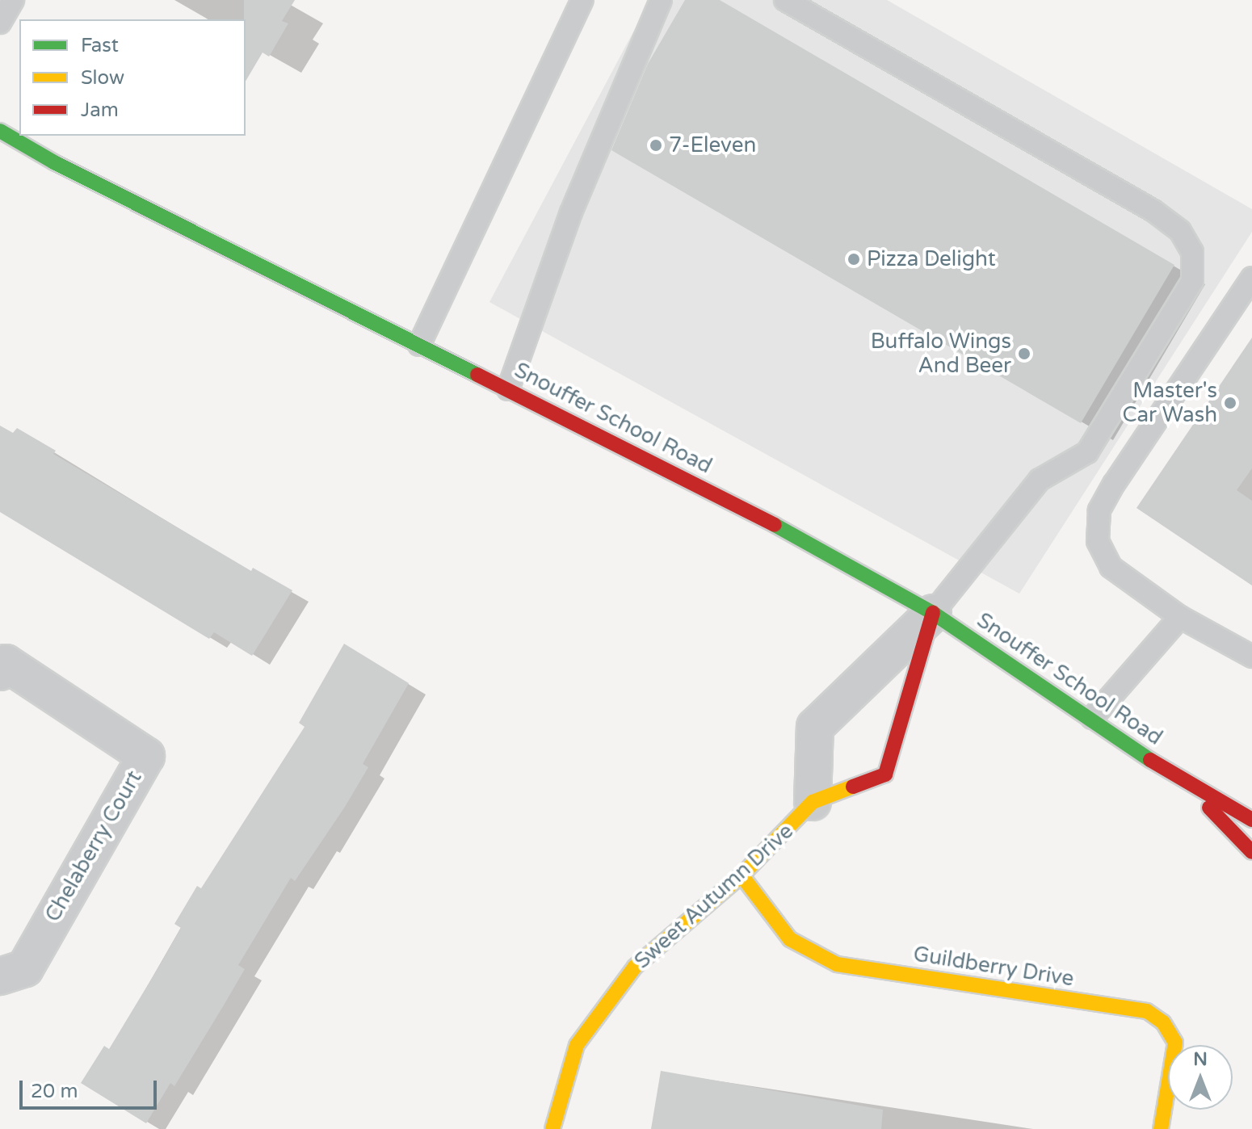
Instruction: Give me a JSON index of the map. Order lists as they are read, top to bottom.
{
  "streets": {
    "main road": ["Snouffer School Road", "Sweet Autumn Drive", "Guildberry Drive"],
    "street": ["Chelaberry Court"]
  },
  "crossings": [
    ["Snouffer School Road", "Sweet Autumn Drive"],
    ["Sweet Autumn Drive", "Guildberry Drive"]
  ],
  "places": [
    "7-Eleven",
    "Pizza Delight",
    "Buffalo Wings And Beer",
    "Master's Car Wash"
  ],
  "legend": ["Fast", "Slow", "Jam"],
  "scale_bar": "20 m",
  "north": "top"
}
